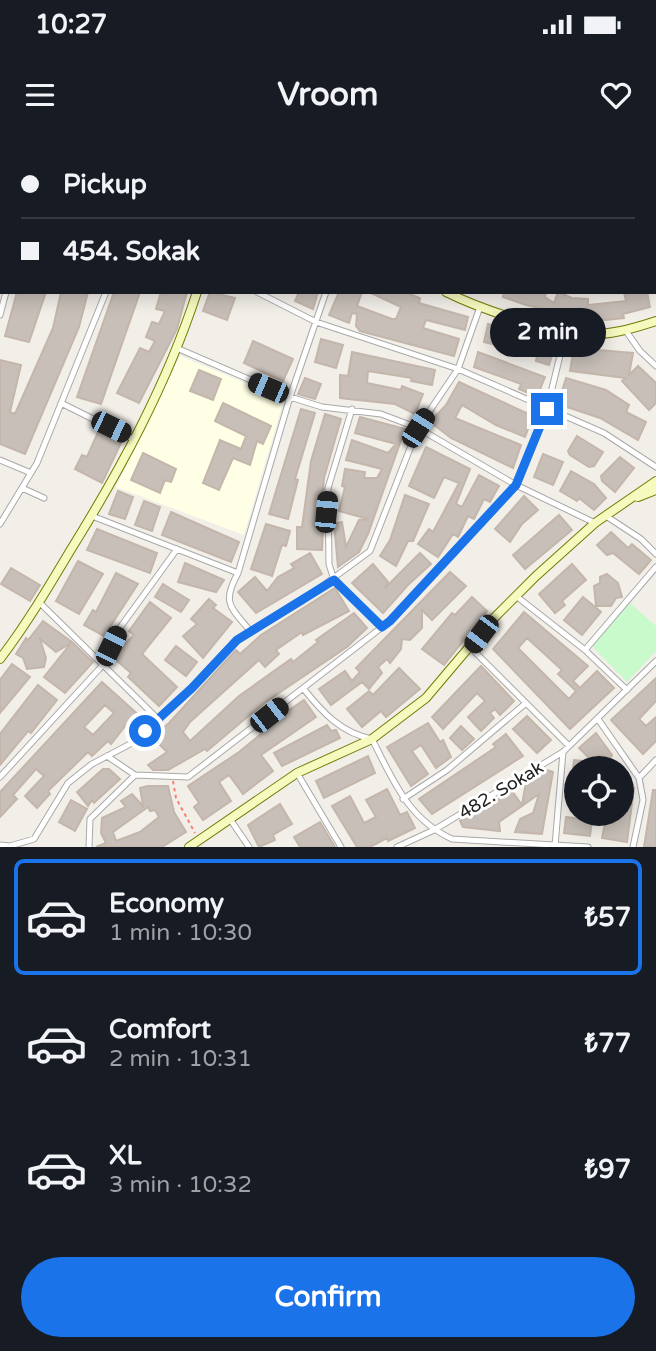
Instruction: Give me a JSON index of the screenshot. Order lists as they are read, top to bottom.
{
  "streets": {
    "street": ["482. Sokak"]
  },
  "page": {
    "status": "10:27",
    "header": "Vroom",
    "banner": ["Pickup", "454. Sokak"],
    "bubble": "2 min",
    "list": [
      {
        "name": "Economy",
        "note": "1 min · 10:30",
        "value": "₺57"
      },
      {
        "name": "Comfort",
        "note": "2 min · 10:31",
        "value": "₺77"
      },
      {
        "name": "XL",
        "note": "3 min · 10:32",
        "value": "₺97"
      }
    ],
    "buttons": "Confirm"
  }
}
